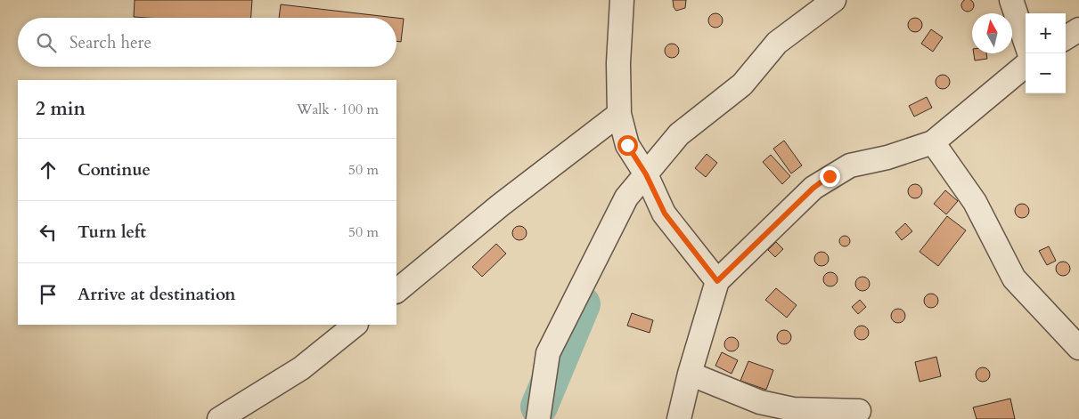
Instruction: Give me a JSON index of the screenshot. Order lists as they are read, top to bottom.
{
  "north": "top",
  "page": {
    "map_buttons": ["+", "−"],
    "search": "Search here",
    "heading": ["2 min", "Walk · 100 m"],
    "list": [
      ["Continue", "50 m"],
      ["Turn left", "50 m"],
      "Arrive at destination"
    ]
  }
}
